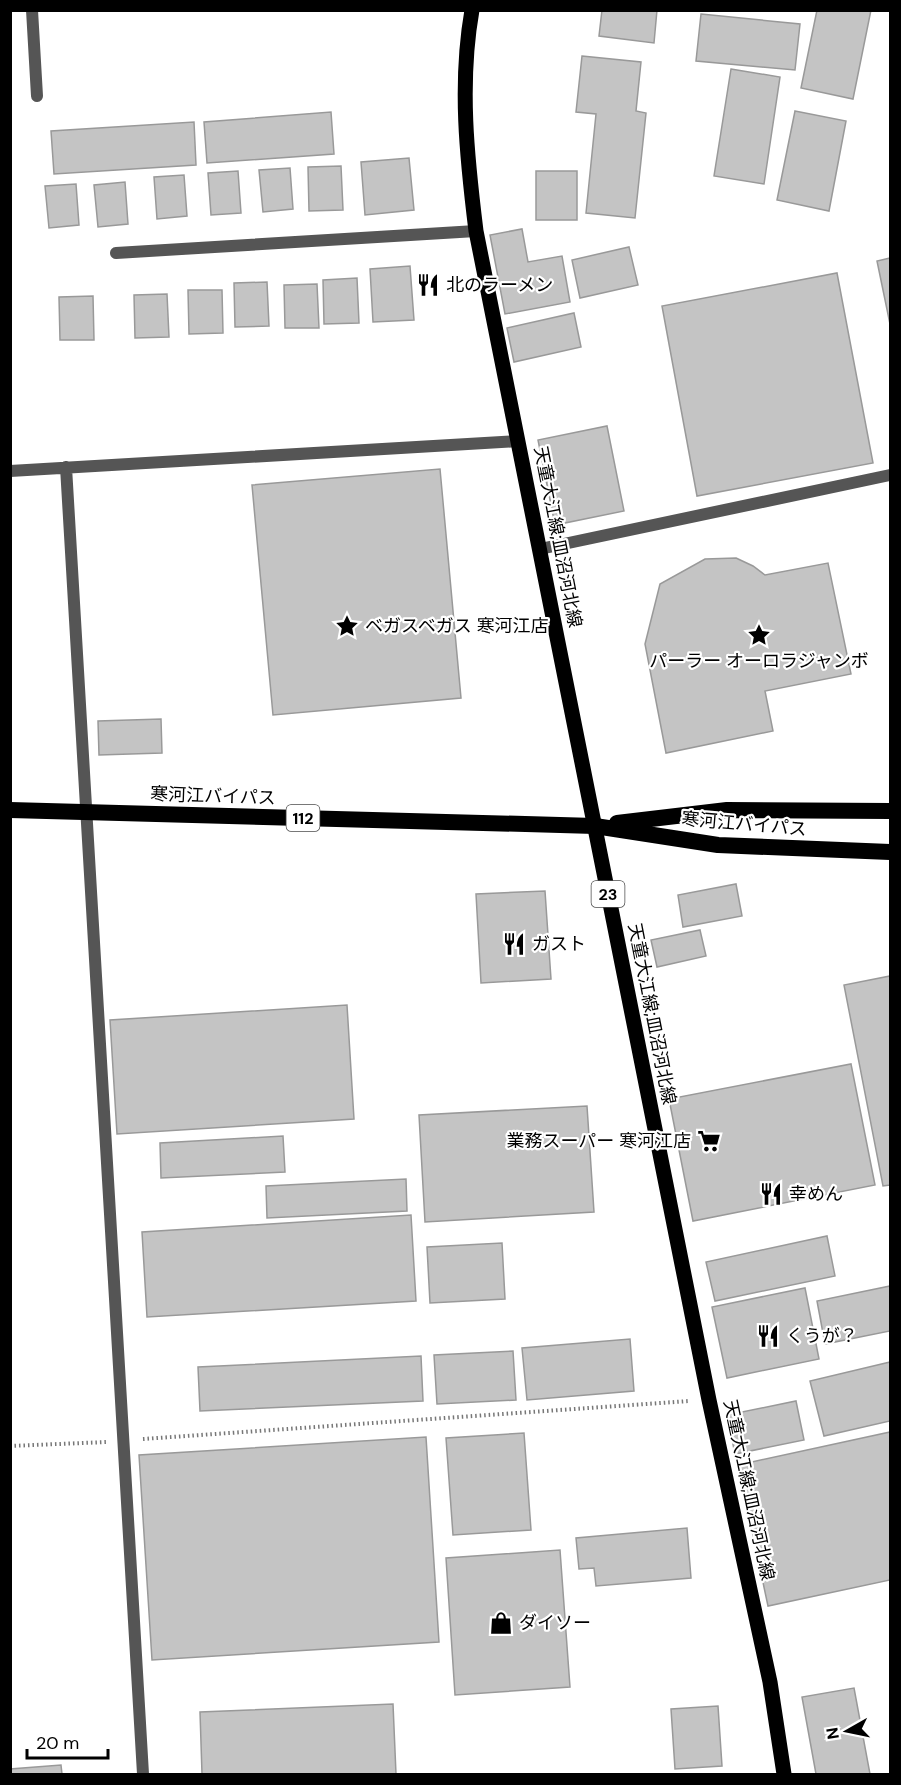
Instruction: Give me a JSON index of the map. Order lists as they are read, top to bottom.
{
  "streets": {
    "highway": ["寒河江バイパス", "112"],
    "main road": ["天童大江線;皿沼河北線", "23"]
  },
  "crossings": [
    ["天童大江線;皿沼河北線", "寒河江バイパス"]
  ],
  "places": {
    "restaurant": [
      "北のラーメン",
      "ガスト",
      "幸めん",
      "くうが？"
    ],
    "place": ["ベガスベガス 寒河江店", "パーラー オーロラジャンボ"],
    "supermarket": ["業務スーパー 寒河江店"],
    "shop": ["ダイソー"]
  },
  "scale_bar": "20 m",
  "north": "left"
}
